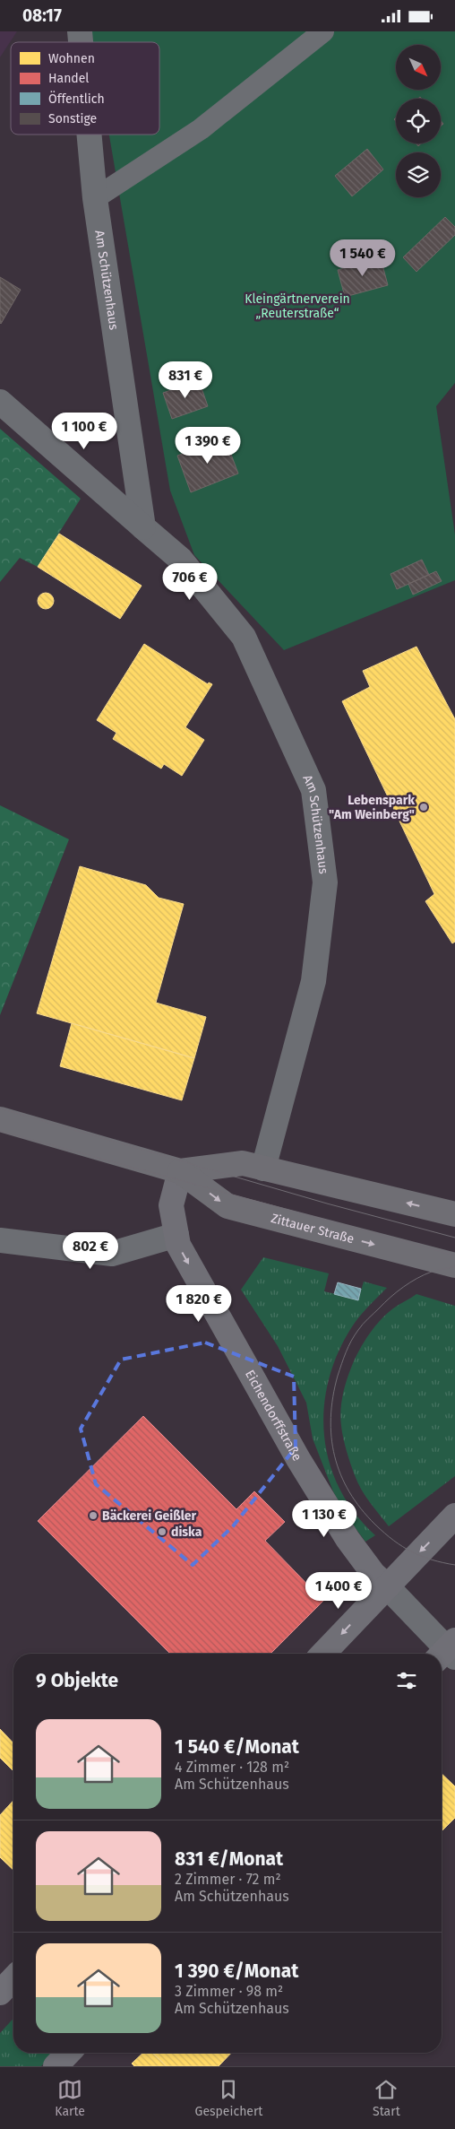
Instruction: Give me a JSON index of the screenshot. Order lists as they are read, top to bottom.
{
  "streets": {
    "main road": ["Zittauer Straße"],
    "street": ["Am Schützenhaus", "Eichendorffstraße"]
  },
  "crossings": [
    ["Am Schützenhaus", "Zittauer Straße"],
    ["Zittauer Straße", "Eichendorffstraße"]
  ],
  "one_way": ["Eichendorffstraße"],
  "parks": ["Kleingärtnerverein „Reuterstraße“"],
  "places": ["Lebenspark \"Am Weinberg\"", "Bäckerei Geißler", "diska"],
  "legend": [
    "Wohnen",
    "Handel",
    "Öffentlich",
    "Sonstige"
  ],
  "north": "bottom right",
  "page": {
    "status": "08:17",
    "price": [
      "1 540 €",
      "831 €",
      "1 100 €",
      "1 390 €",
      "706 €",
      "802 €",
      "1 820 €",
      "1 130 €",
      "1 400 €"
    ],
    "heading": "9 Objekte",
    "list": [
      {
        "name": "1 540 €/Monat",
        "note": "4 Zimmer · 128 m² · Am Schützenhaus"
      },
      {
        "name": "831 €/Monat",
        "note": "2 Zimmer · 72 m² · Am Schützenhaus"
      },
      {
        "name": "1 390 €/Monat",
        "note": "3 Zimmer · 98 m² · Am Schützenhaus"
      }
    ],
    "tabs": ["Karte", "Gespeichert", "Start"]
  }
}
